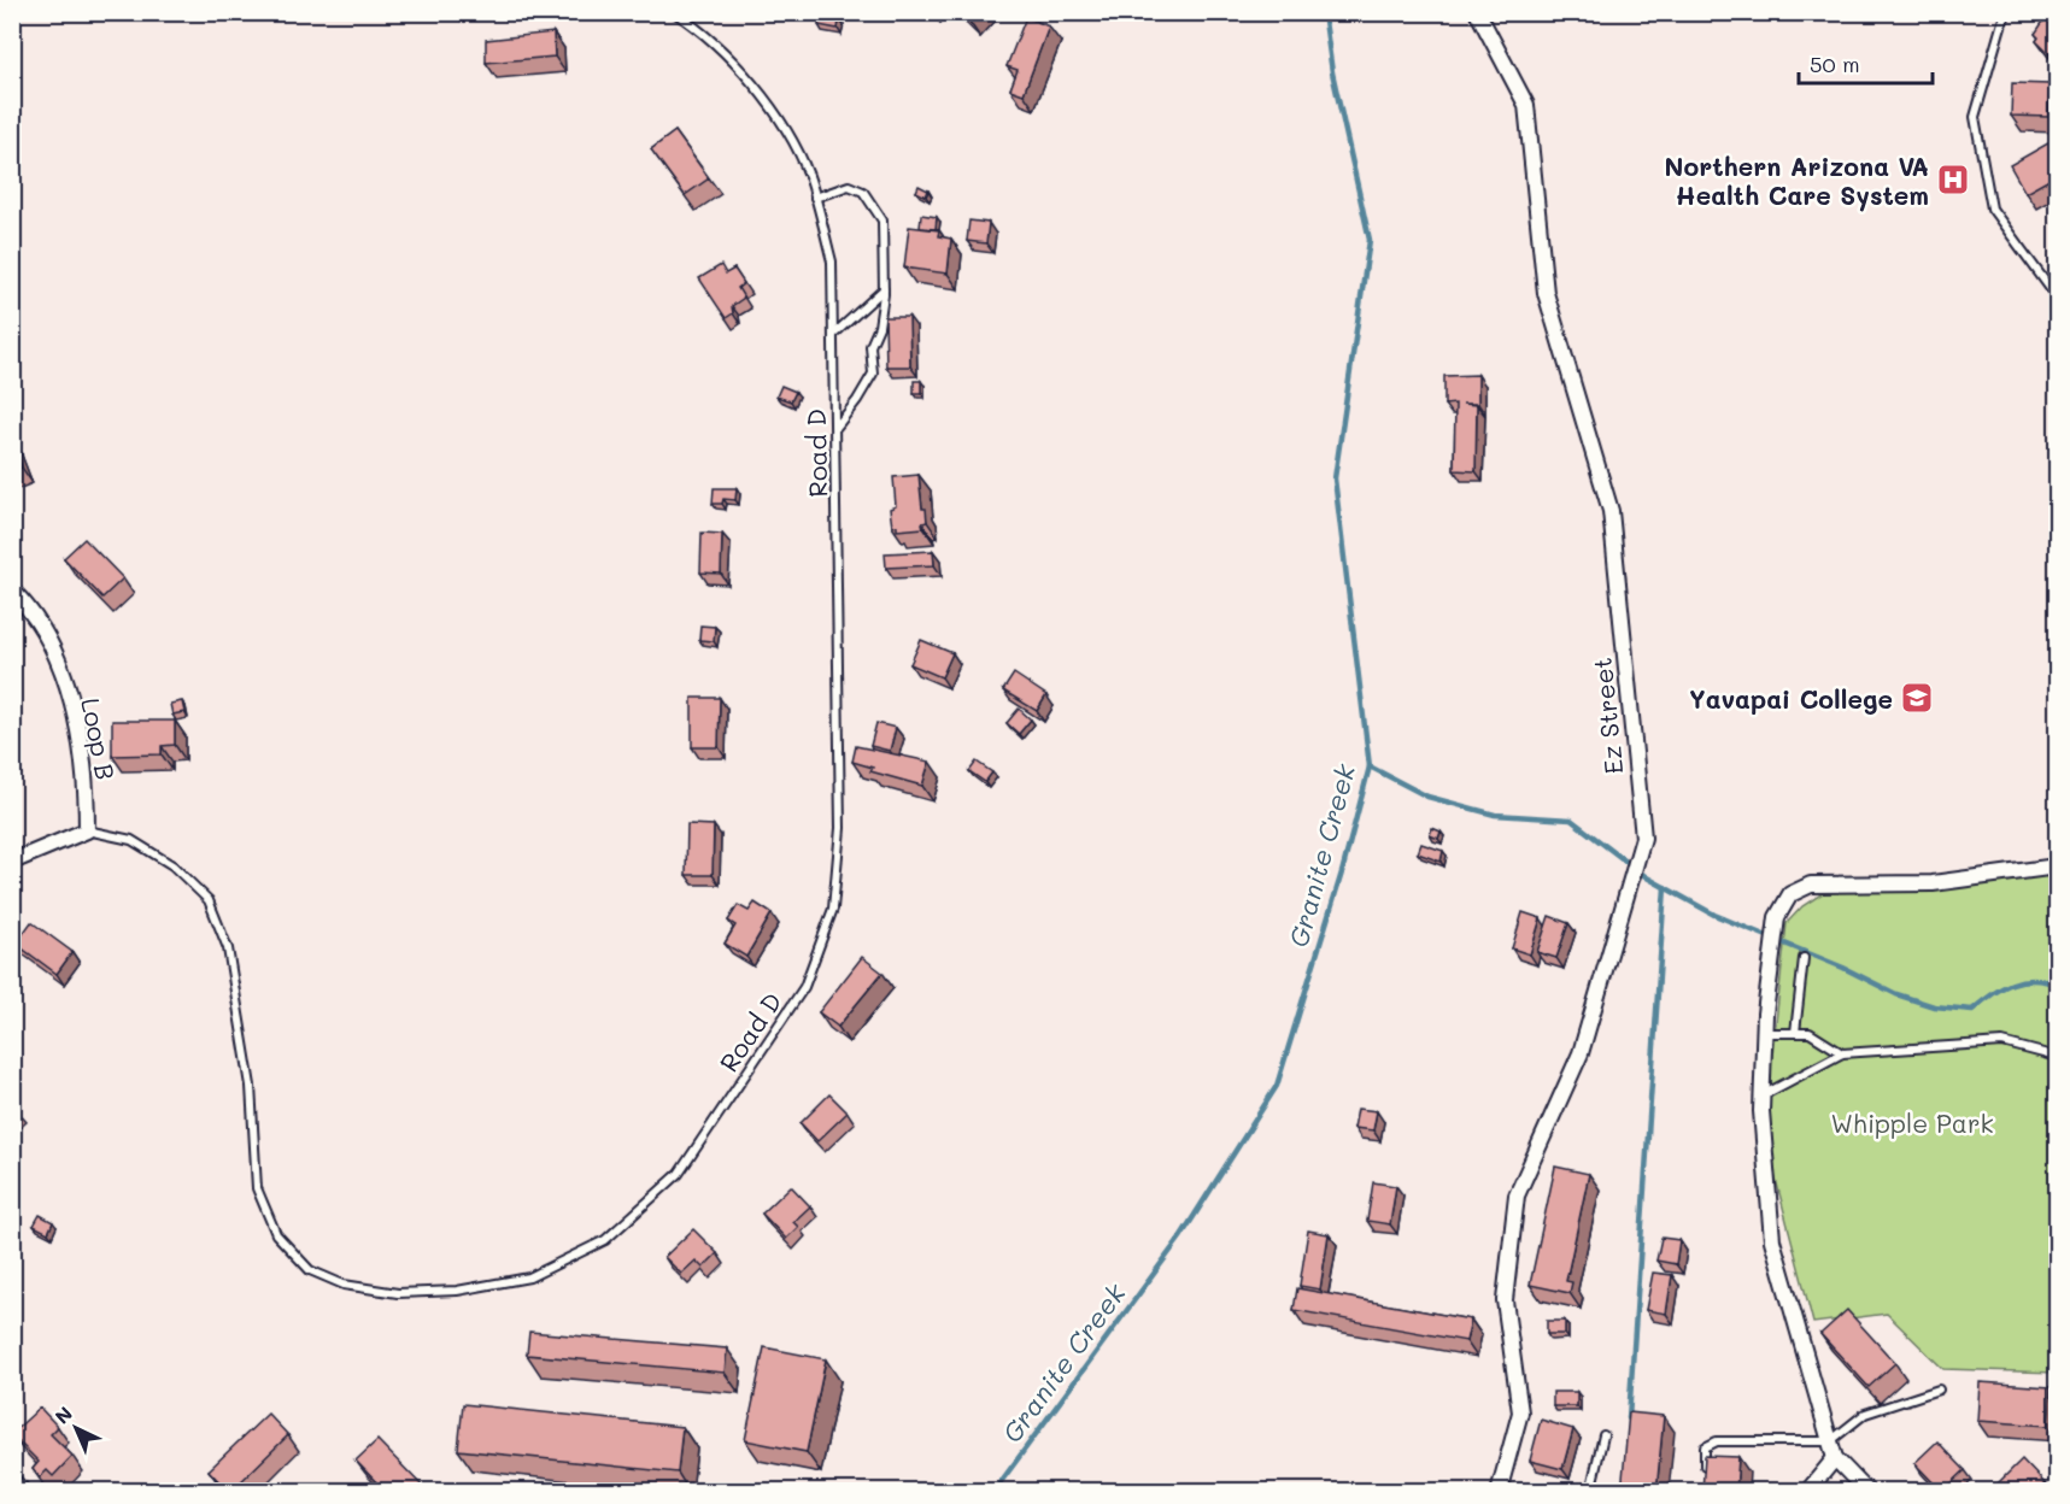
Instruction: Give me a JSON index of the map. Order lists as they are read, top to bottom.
{
  "streets": {
    "street": ["Ez Street", "Loop B"],
    "lane": ["Road D"]
  },
  "crossings": [
    ["Road D", "Loop B"]
  ],
  "water": ["Granite Creek"],
  "parks": ["Whipple Park"],
  "places": {
    "hospital": ["Northern Arizona VA Health Care System"],
    "school or university": ["Yavapai College"]
  },
  "scale_bar": "50 m",
  "north": "top left"
}
